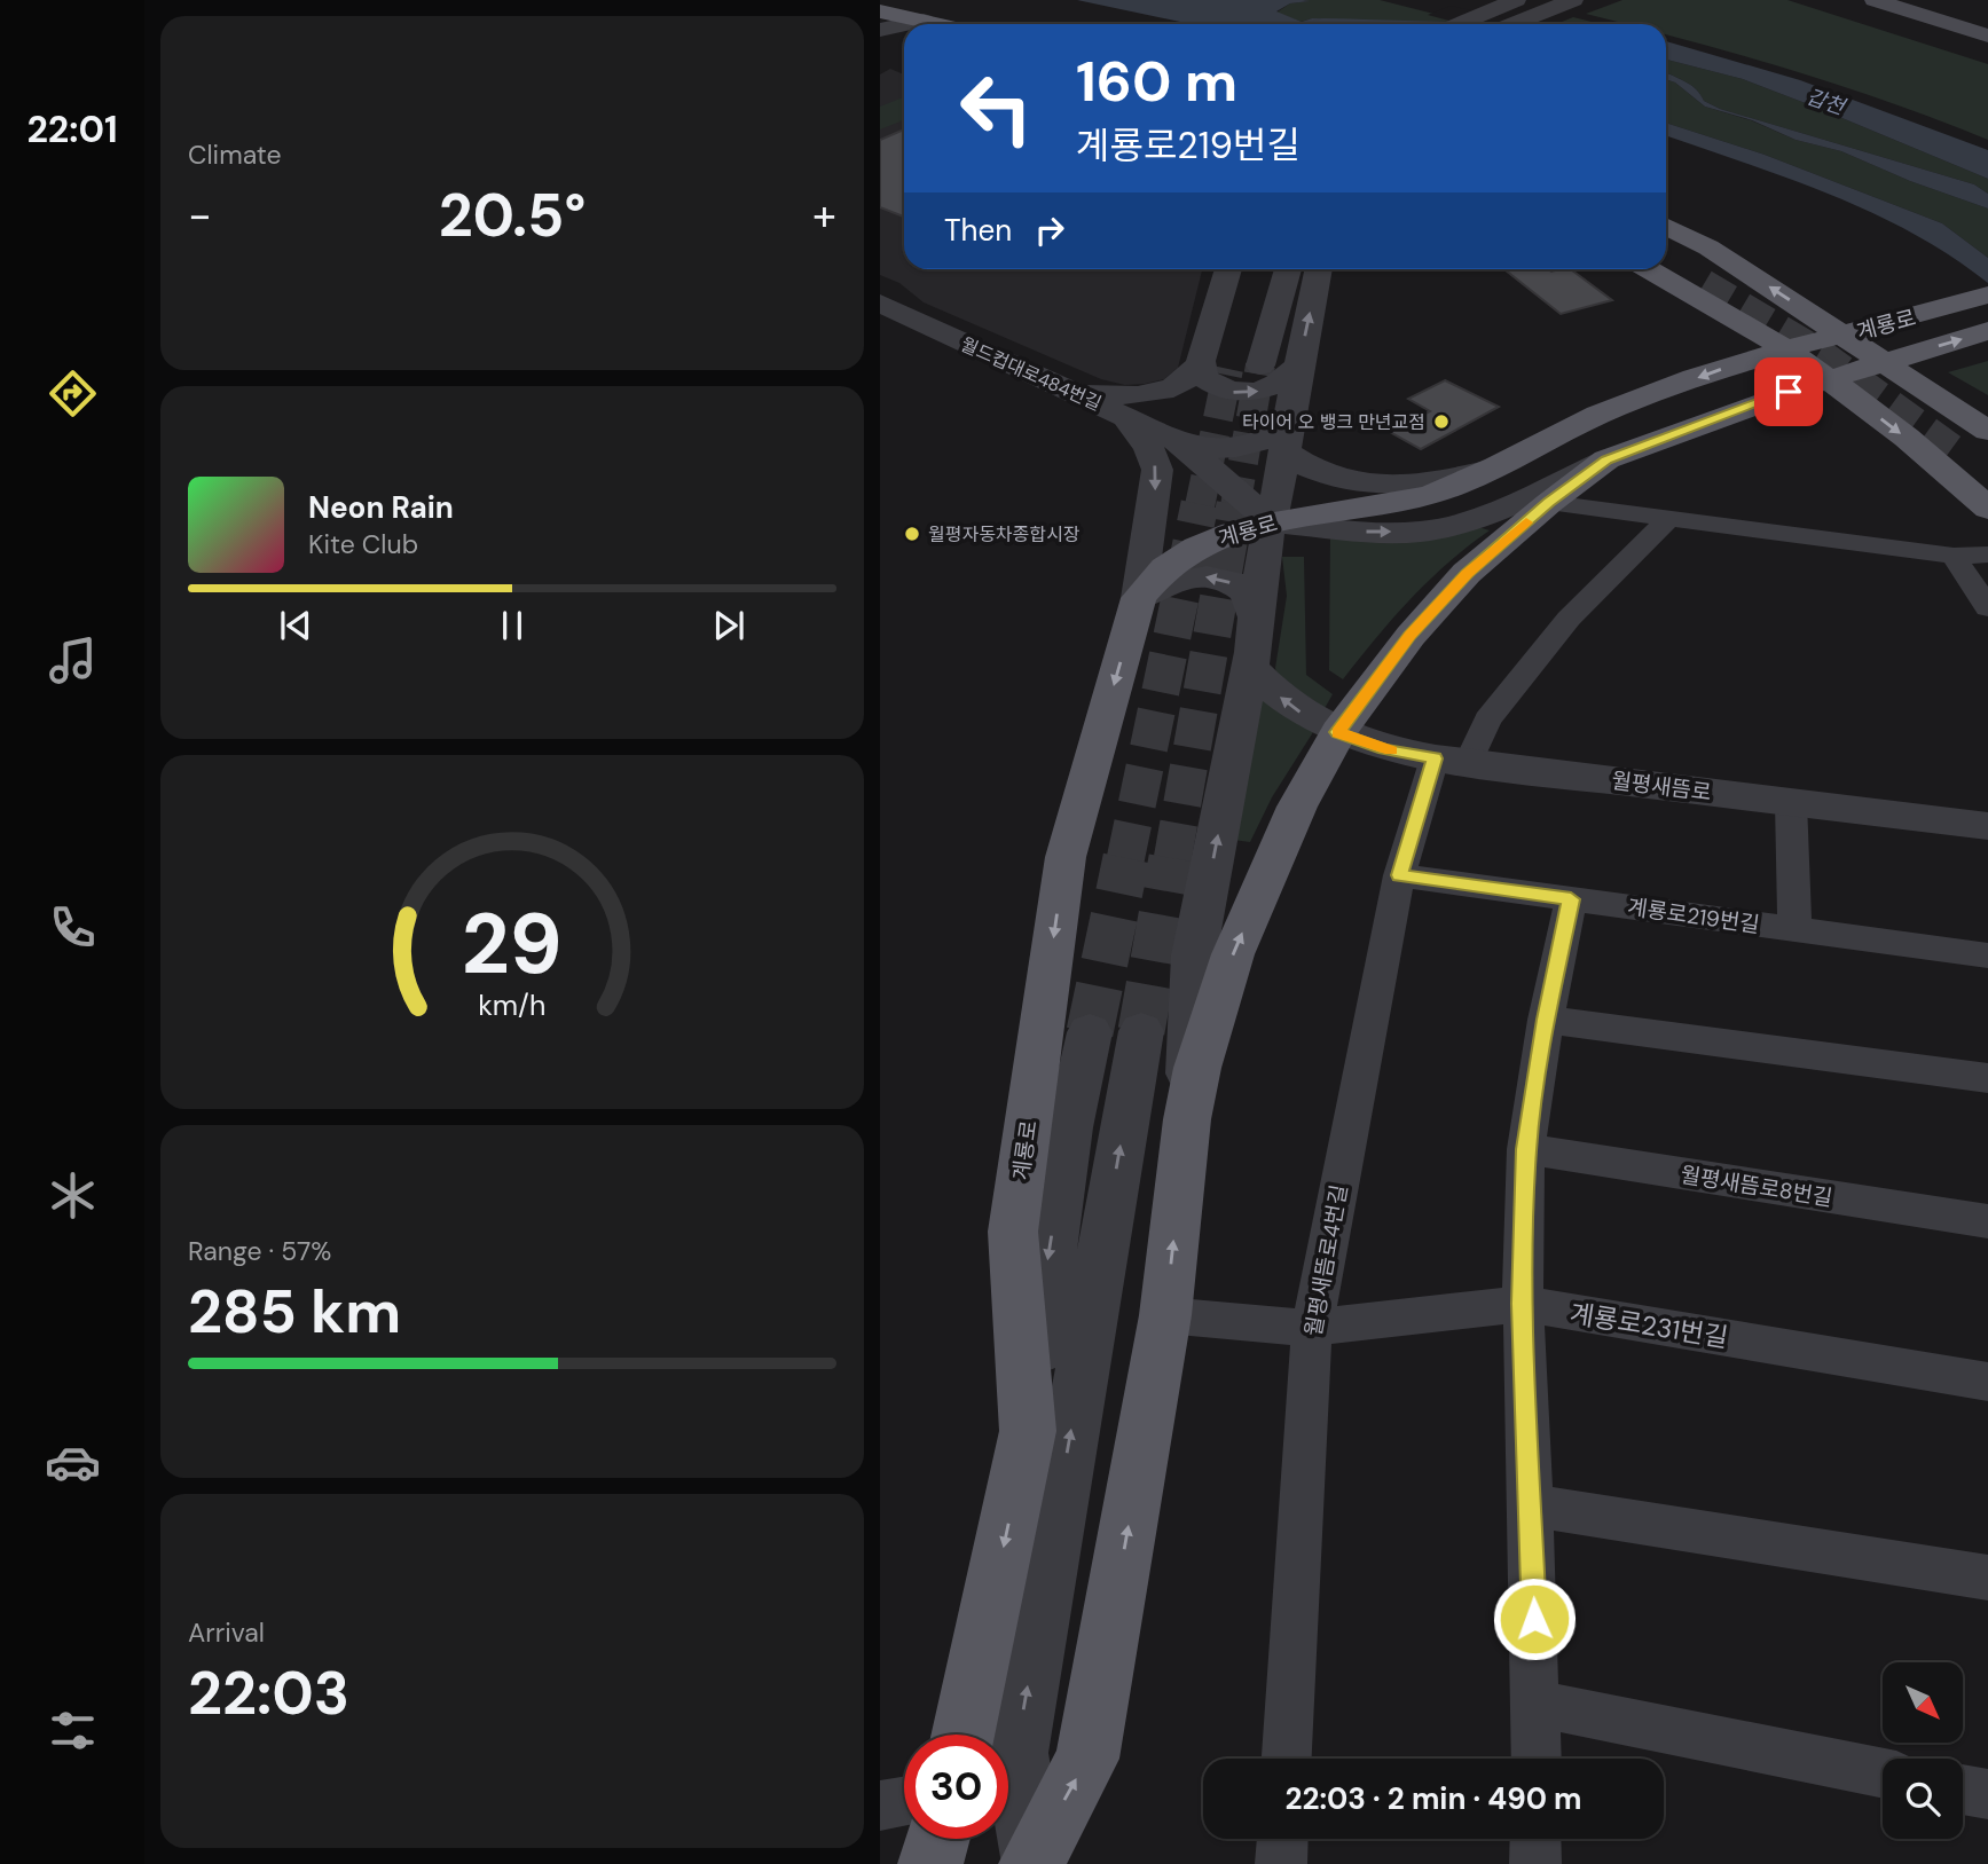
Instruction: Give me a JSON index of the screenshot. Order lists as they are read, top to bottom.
{
  "streets": {
    "main road": ["계룡로"],
    "street": [
      "월드컵대로484번길",
      "월평새뜸로",
      "계룡로219번길",
      "월평새뜸로8번길",
      "월평새뜸로4번길",
      "계룡로231번길"
    ]
  },
  "crossings": [
    ["계룡로", "월평새뜸로"],
    ["계룡로", "계룡로231번길"],
    ["월평새뜸로", "월평새뜸로4번길"],
    ["계룡로219번길", "월평새뜸로4번길"],
    ["월평새뜸로4번길", "계룡로231번길"]
  ],
  "water": ["갑천"],
  "places": ["타이어 오 뱅크 만년교점", "월평자동차종합시장"],
  "north": "bottom right",
  "page": {
    "tabs": "22:01",
    "tile": [
      "Climate",
      ["Range · 57%", "285 km"],
      ["Arrival", "22:03"]
    ],
    "turn": ["160 m", "계룡로219번길"],
    "heat": ["−", "20.5°", "+"],
    "then": "Then",
    "song": ["Neon Rain", "Kite Club"],
    "limit": "30",
    "trip": "22:03 · 2 min · 490 m",
    "gauge": ["29", "km/h"]
  }
}
